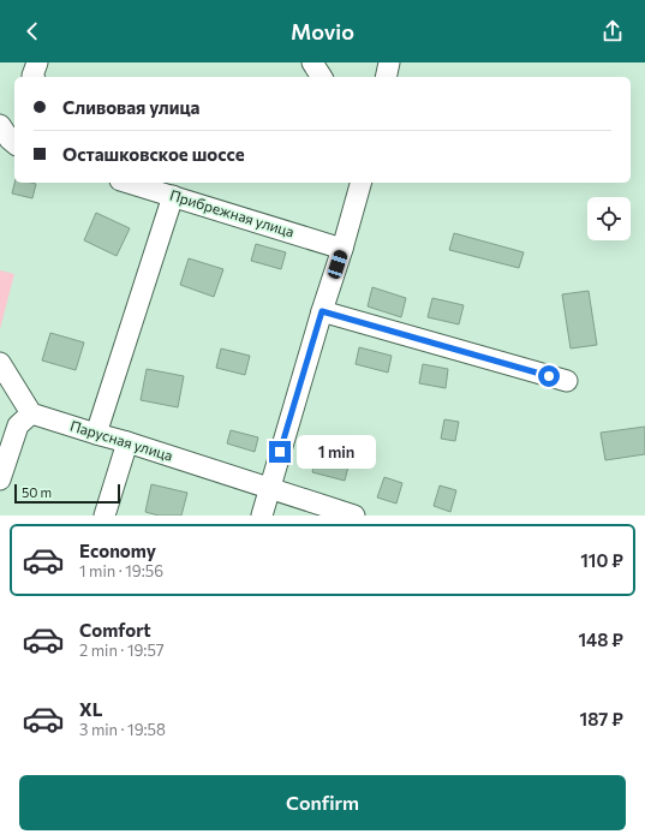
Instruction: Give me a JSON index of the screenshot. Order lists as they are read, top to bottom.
{
  "streets": {
    "street": ["Прибрежная улица", "Парусная улица"]
  },
  "scale_bar": "50 m",
  "page": {
    "header": "Movio",
    "banner": ["Сливовая улица", "Осташковское шоссе"],
    "bubble": "1 min",
    "scale": "50 m",
    "list": [
      {
        "name": "Economy",
        "note": "1 min · 19:56",
        "value": "110 ₽"
      },
      {
        "name": "Comfort",
        "note": "2 min · 19:57",
        "value": "148 ₽"
      },
      {
        "name": "XL",
        "note": "3 min · 19:58",
        "value": "187 ₽"
      }
    ],
    "buttons": "Confirm"
  }
}
